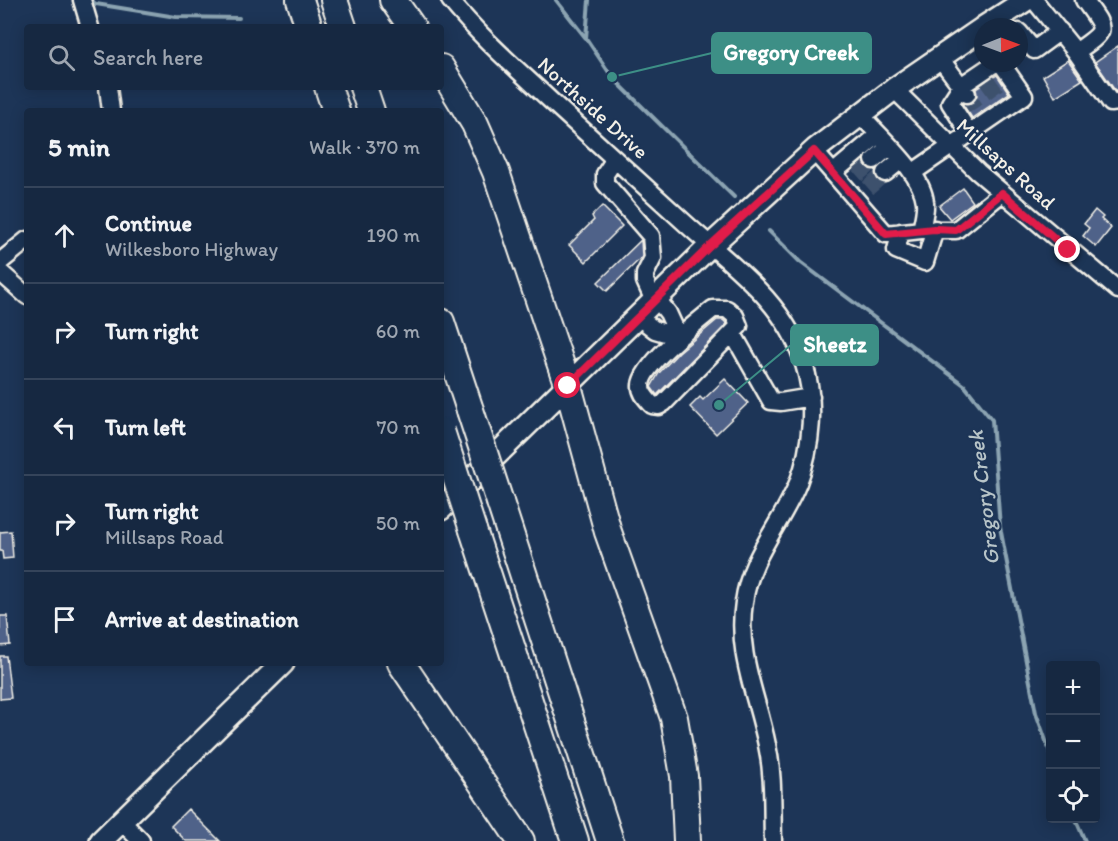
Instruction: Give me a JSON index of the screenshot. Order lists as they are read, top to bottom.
{
  "streets": {
    "street": ["Northside Drive", "Millsaps Road"]
  },
  "water": ["Gregory Creek"],
  "places": ["Gregory Creek", "Sheetz"],
  "north": "right",
  "page": {
    "search": "Search here",
    "heading": ["5 min", "Walk · 370 m"],
    "list": [
      ["Continue", "Wilkesboro Highway", "190 m"],
      ["Turn right", "60 m"],
      ["Turn left", "70 m"],
      ["Turn right", "Millsaps Road", "50 m"],
      "Arrive at destination"
    ],
    "map_buttons": ["+", "−"]
  }
}
